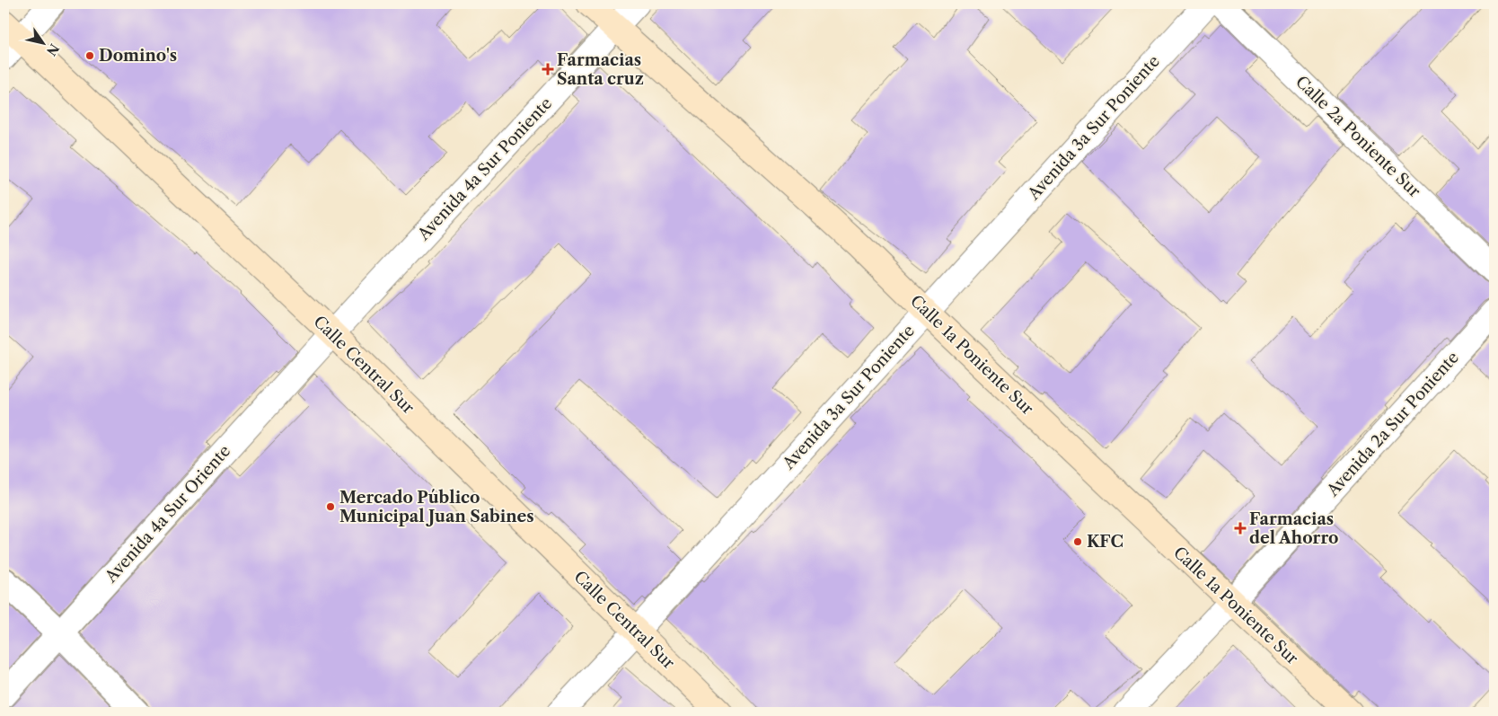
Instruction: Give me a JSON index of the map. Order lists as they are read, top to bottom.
{
  "streets": {
    "main road": ["Calle 1a Poniente Sur", "Calle Central Sur"],
    "street": [
      "Avenida 3a Sur Poniente",
      "Calle 2a Poniente Sur",
      "Avenida 4a Sur Poniente",
      "Avenida 2a Sur Poniente",
      "Avenida 4a Sur Oriente"
    ]
  },
  "crossings": [
    ["Avenida 3a Sur Poniente", "Calle 1a Poniente Sur"],
    ["Avenida 3a Sur Poniente", "Calle Central Sur"],
    ["Avenida 4a Sur Poniente", "Calle 1a Poniente Sur"],
    ["Avenida 4a Sur Poniente", "Calle Central Sur"],
    ["Avenida 4a Sur Poniente", "Avenida 4a Sur Oriente"],
    ["Calle 1a Poniente Sur", "Avenida 2a Sur Poniente"],
    ["Calle Central Sur", "Avenida 4a Sur Oriente"]
  ],
  "places": {
    "other": ["Domino's", "Mercado Público Municipal Juan Sabines", "KFC"],
    "health": ["Farmacias Santa cruz", "Farmacias del Ahorro"]
  },
  "north": "bottom right"
}
